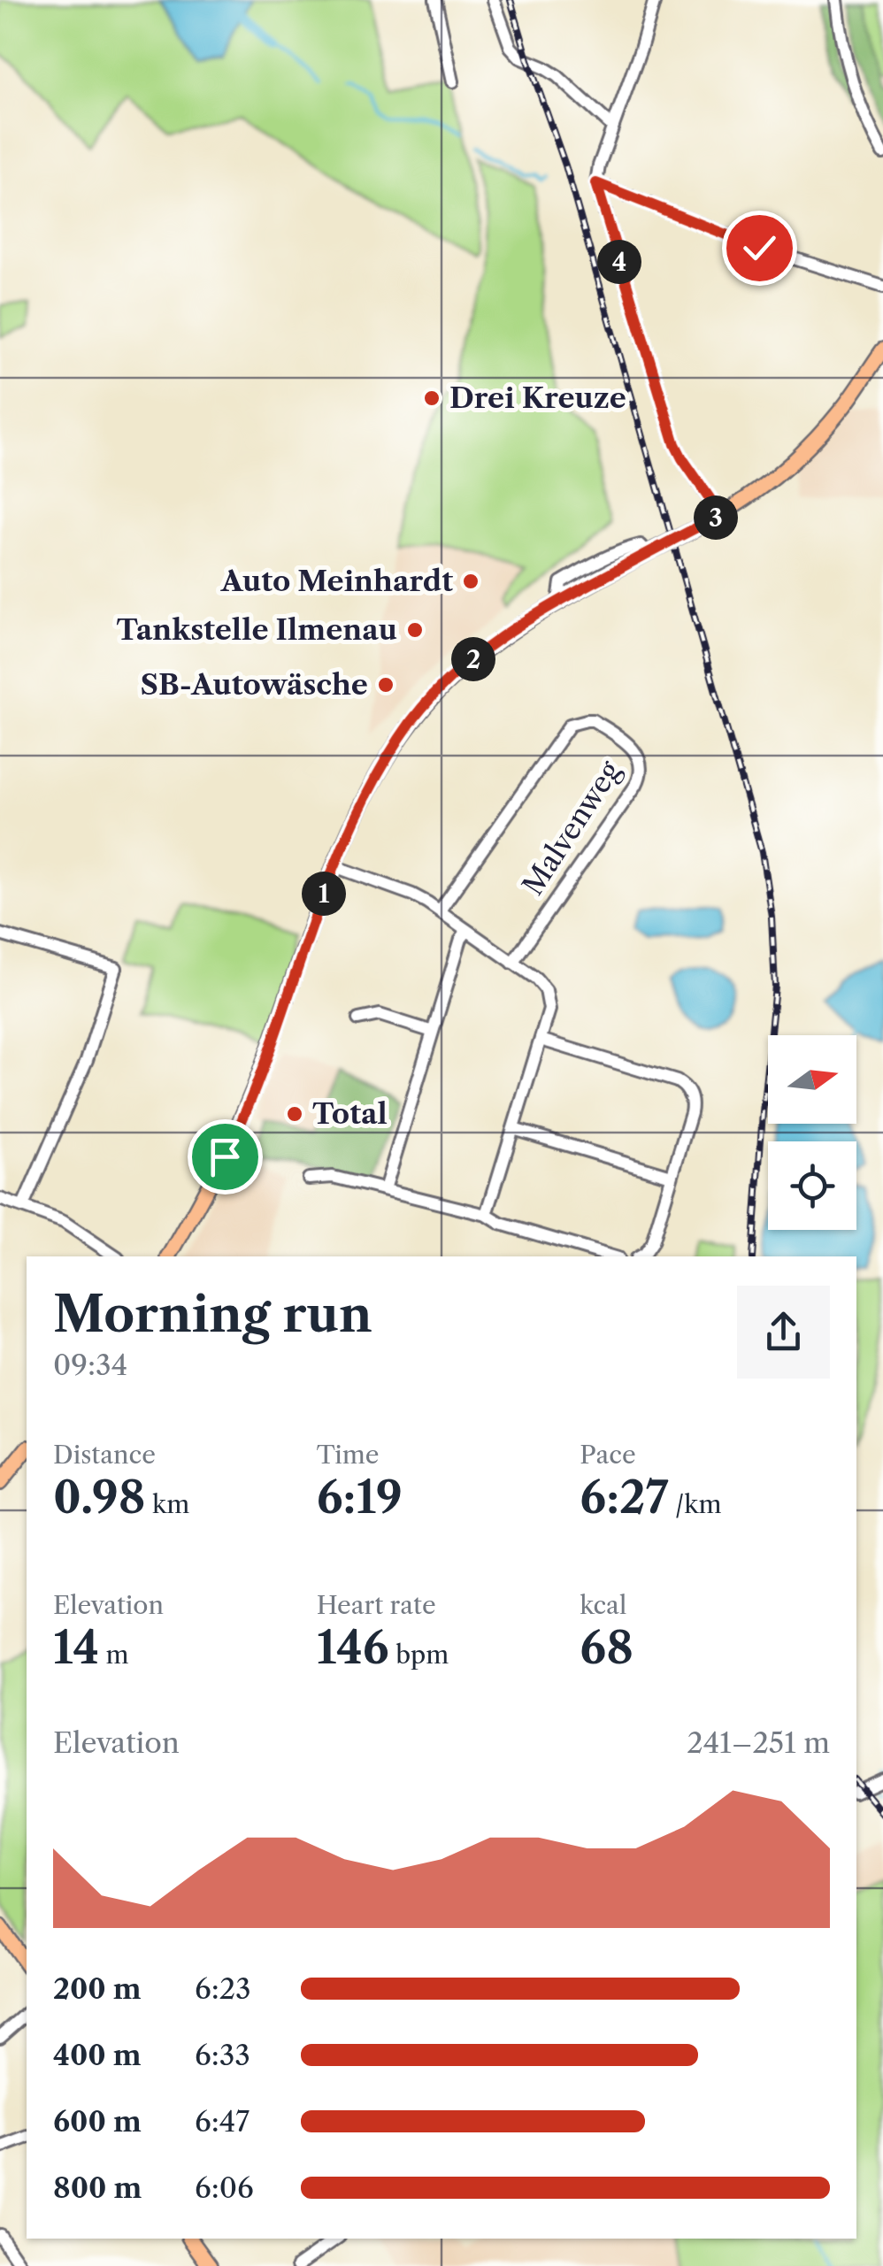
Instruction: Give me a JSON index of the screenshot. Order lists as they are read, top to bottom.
{
  "streets": {
    "street": ["Malvenweg"]
  },
  "places": [
    "Drei Kreuze",
    "Auto Meinhardt",
    "Tankstelle Ilmenau",
    "SB-Autowäsche",
    "Total"
  ],
  "north": "right",
  "page": {
    "pins": [
      "4",
      "3",
      "2",
      "1"
    ],
    "heading": ["Morning run", "09:34"],
    "stats": [
      ["Distance", "0.98 km"],
      ["Time", "6:19"],
      ["Pace", "6:27 /km"],
      ["Elevation", "14 m"],
      ["Heart rate", "146 bpm"],
      ["kcal", "68"]
    ],
    "chart": ["Elevation", "241–251 m"],
    "list": [
      {
        "name": "200 m",
        "note": "6:23"
      },
      {
        "name": "400 m",
        "note": "6:33"
      },
      {
        "name": "600 m",
        "note": "6:47"
      },
      {
        "name": "800 m",
        "note": "6:06"
      }
    ]
  }
}
